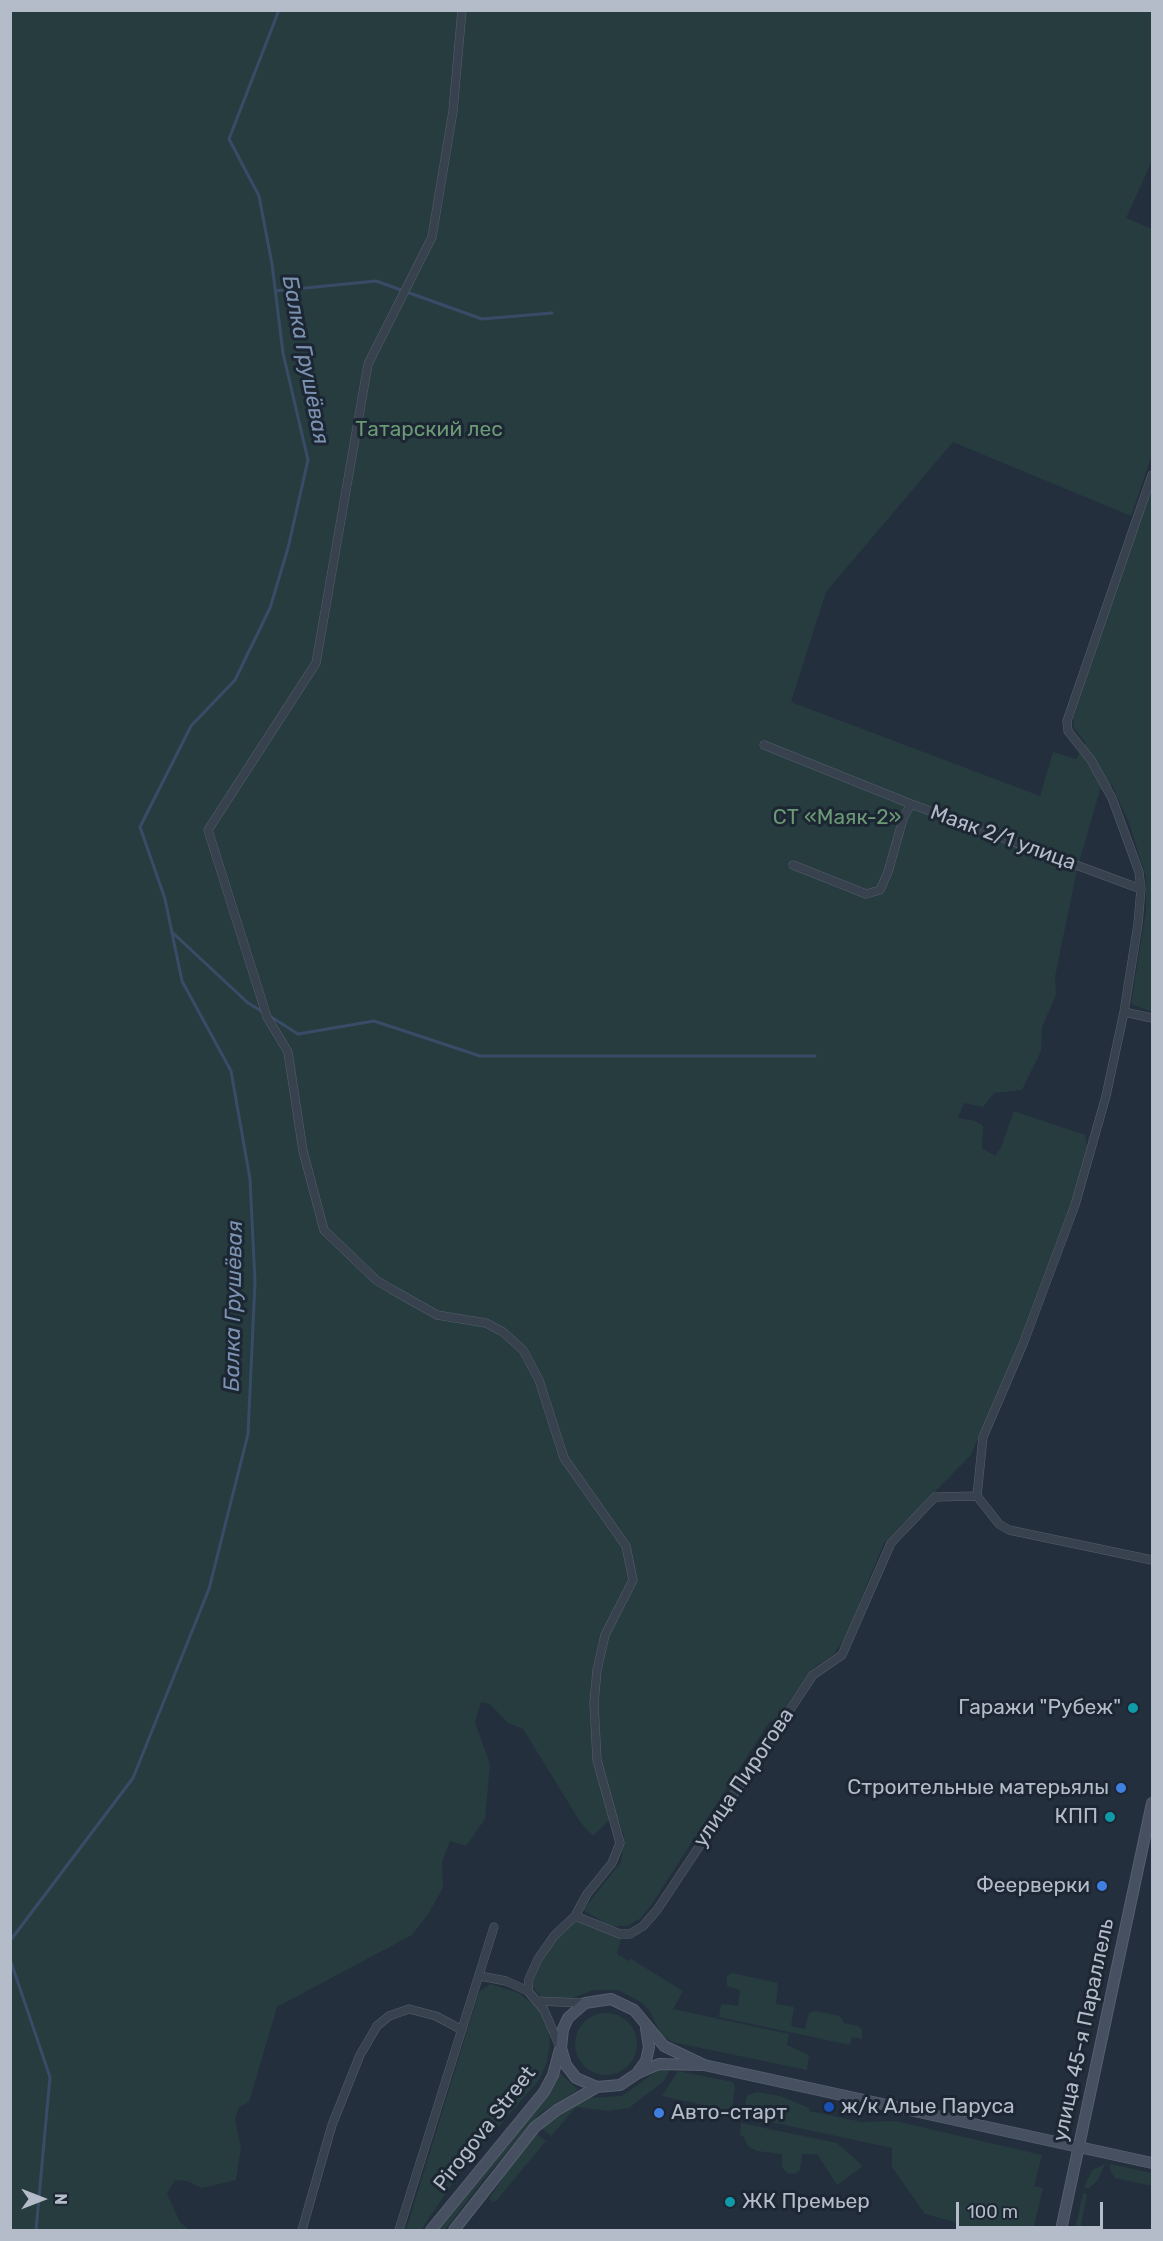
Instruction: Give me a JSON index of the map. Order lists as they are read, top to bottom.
{
  "streets": {
    "main road": ["улица 45-я Параллель", "Pirogova Street"],
    "street": ["Маяк 2/1 улица", "улица Пирогова"]
  },
  "crossings": [
    ["улица 45-я Параллель", "Pirogova Street"]
  ],
  "water": ["Балка Грушёвая"],
  "parks": ["Татарский лес", "СТ «Маяк-2»"],
  "places": [
    "Гаражи \"Рубеж\"",
    "Строительные матерьялы",
    "КПП",
    "Феерверки",
    "ж/к Алые Паруса",
    "Авто-старт",
    "ЖК Премьер"
  ],
  "scale_bar": "100 m",
  "north": "right"
}
